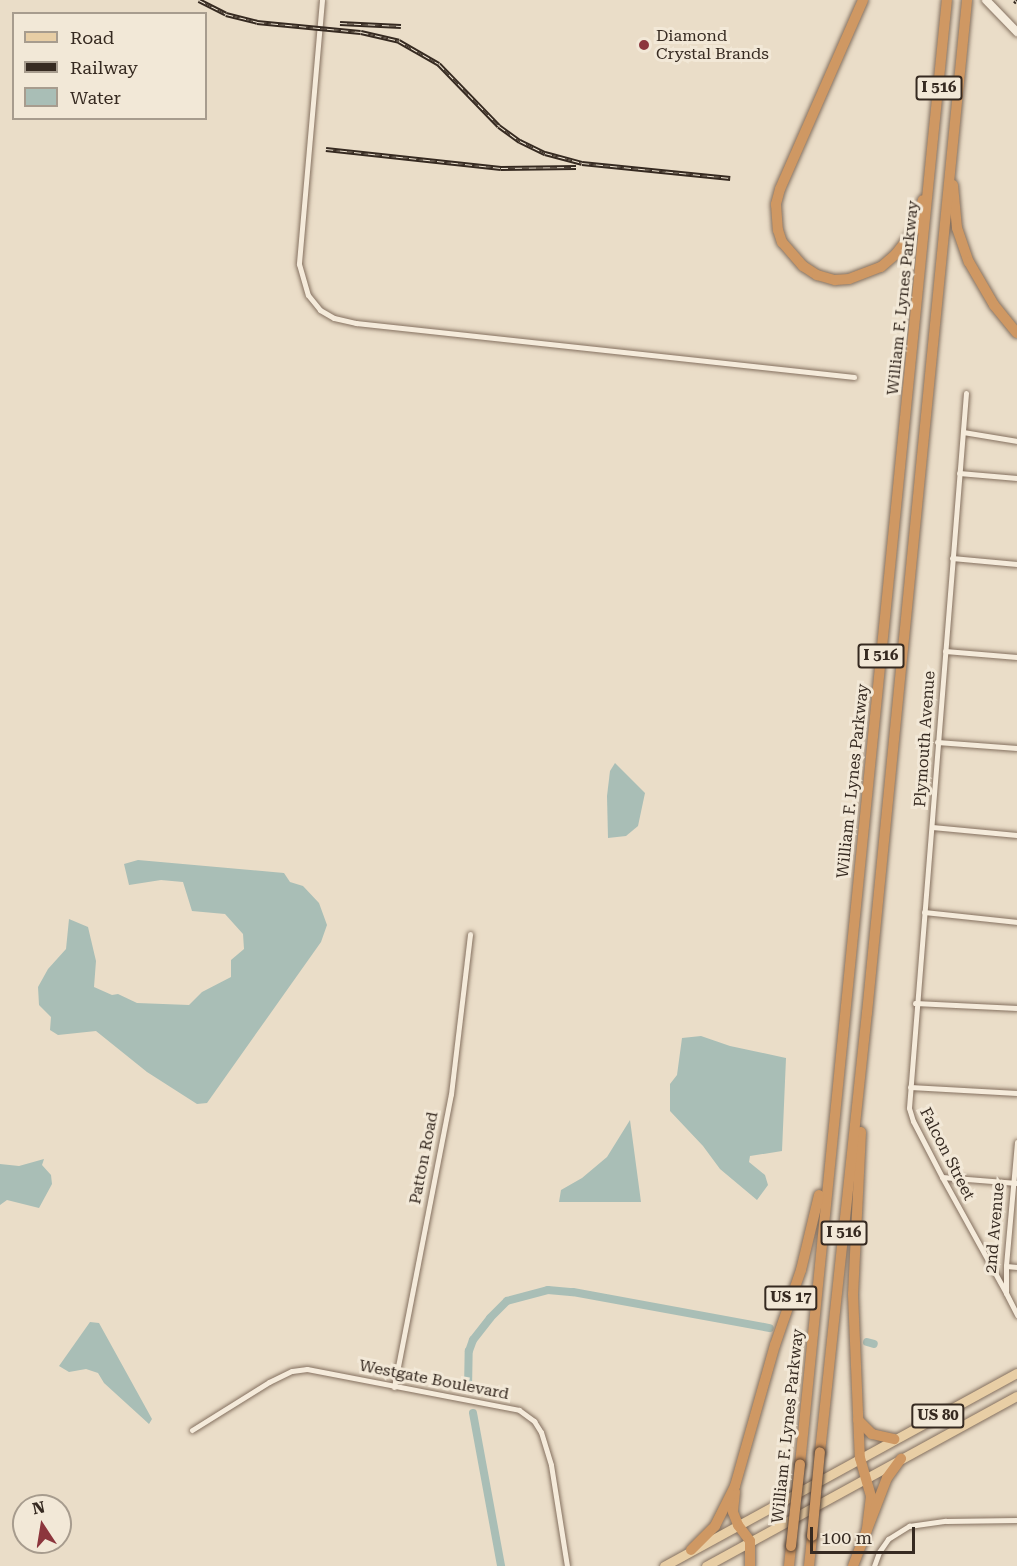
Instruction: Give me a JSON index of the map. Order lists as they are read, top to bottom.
{
  "streets": {
    "highway": ["I 516", "William F. Lynes Parkway", "US 17"],
    "main road": ["US 80"],
    "street": [
      "Plymouth Avenue",
      "Falcon Street",
      "Patton Road",
      "2nd Avenue",
      "Westgate Boulevard"
    ]
  },
  "crossings": [
    ["William F. Lynes Parkway", "US 17"],
    ["Plymouth Avenue", "Falcon Street"],
    ["Falcon Street", "2nd Avenue"],
    ["Patton Road", "Westgate Boulevard"]
  ],
  "places": ["Diamond Crystal Brands"],
  "legend": ["Road", "Railway", "Water"],
  "scale_bar": "100 m",
  "north": "top"
}
